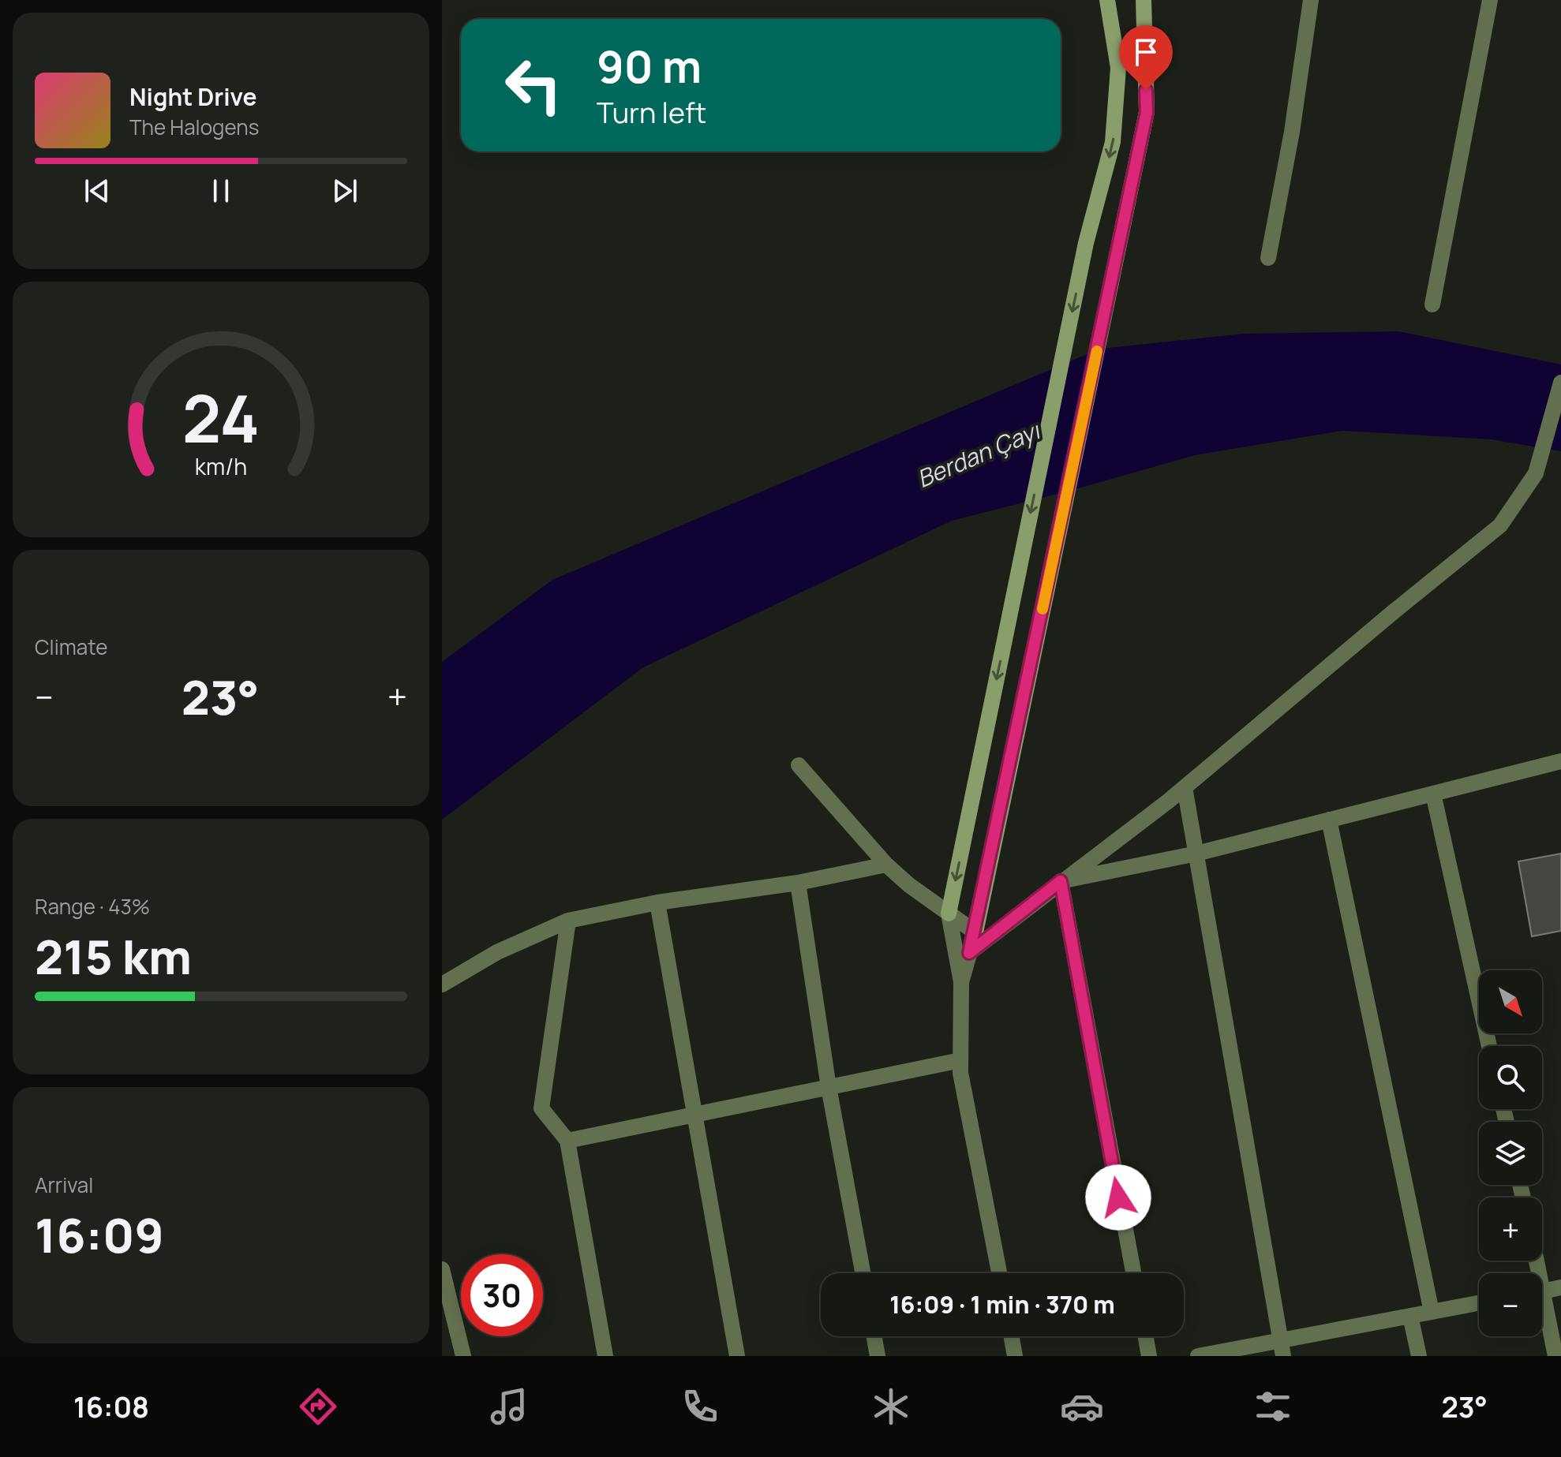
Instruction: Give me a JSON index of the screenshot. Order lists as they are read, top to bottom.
{
  "water": ["Berdan Çayı"],
  "north": "bottom right",
  "page": {
    "turn": ["90 m", "Turn left"],
    "song": ["Night Drive", "The Halogens"],
    "tile": [
      "Climate",
      ["Range · 43%", "215 km"],
      ["Arrival", "16:09"]
    ],
    "heat": ["−", "23°", "+"],
    "map_buttons": ["+", "−"],
    "limit": "30",
    "trip": "16:09 · 1 min · 370 m",
    "tabs": ["16:08", "23°"],
    "gauge": ["24", "km/h"]
  }
}
